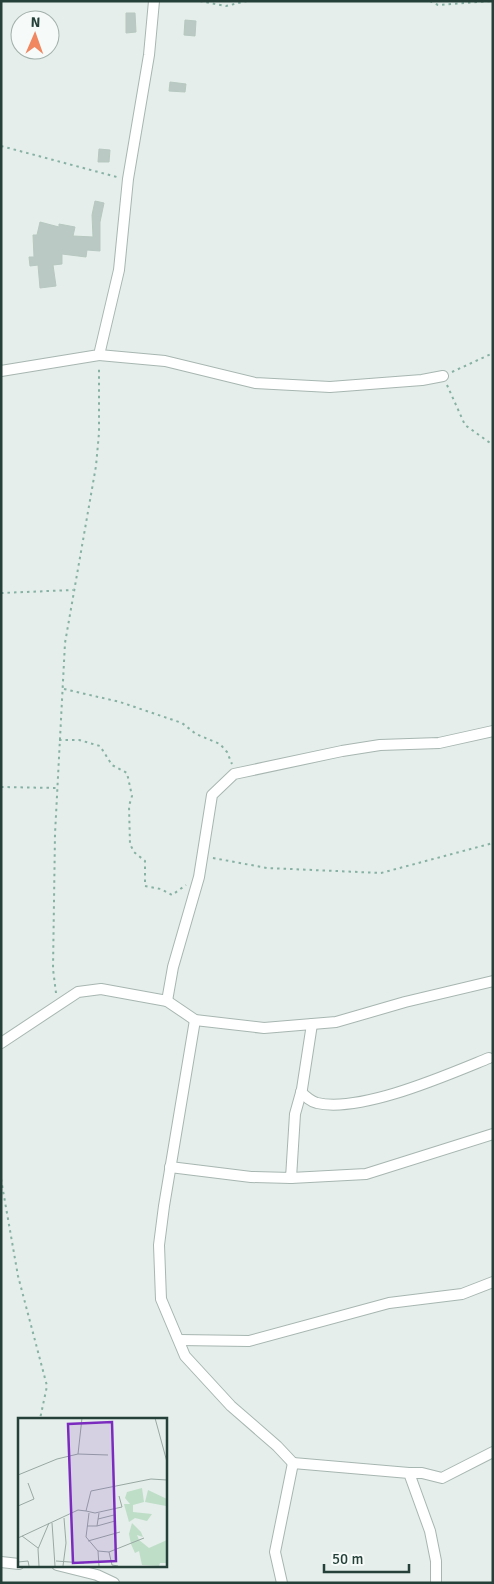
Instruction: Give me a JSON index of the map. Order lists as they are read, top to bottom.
{
  "scale_bar": "50 m",
  "north": "top"
}
